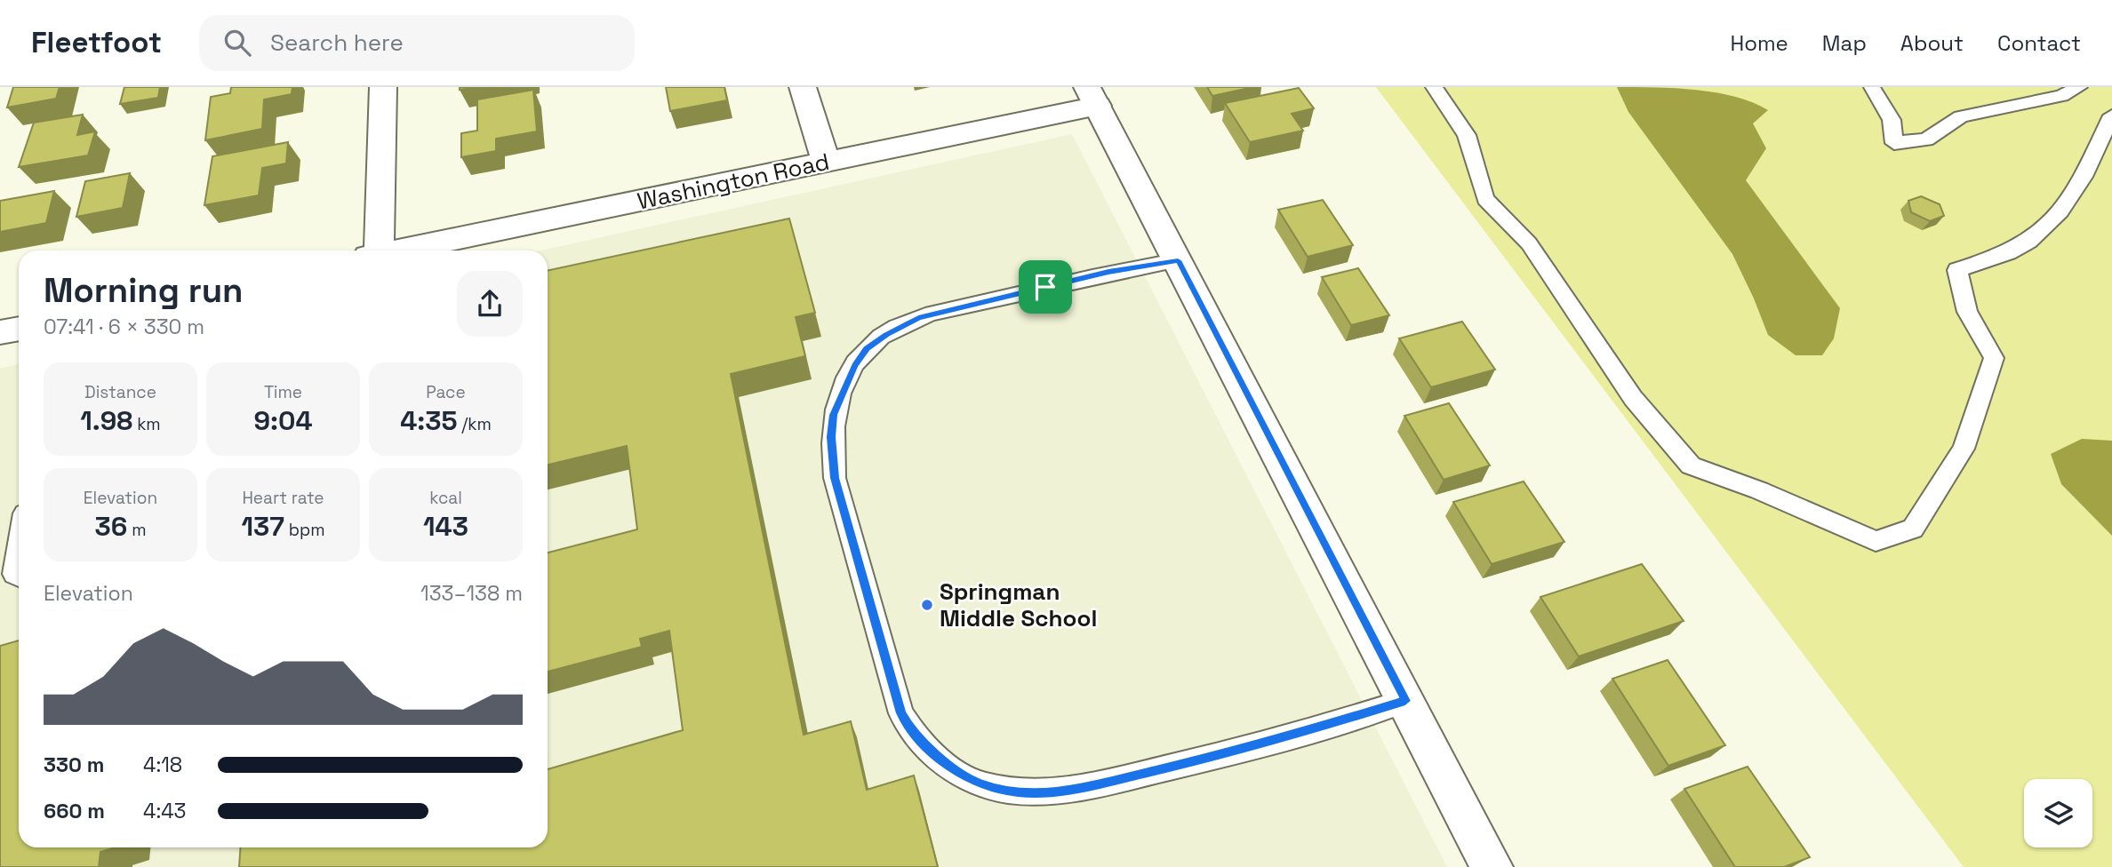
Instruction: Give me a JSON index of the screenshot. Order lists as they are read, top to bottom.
{
  "streets": {
    "street": ["Washington Road"]
  },
  "places": ["Springman Middle School"],
  "page": {
    "header": "Fleetfoot",
    "search": "Search here",
    "nav": [
      "Home",
      "Map",
      "About",
      "Contact"
    ],
    "heading": ["Morning run", "07:41 · 6 × 330 m"],
    "stats": [
      ["Distance", "1.98 km"],
      ["Time", "9:04"],
      ["Pace", "4:35 /km"],
      ["Elevation", "36 m"],
      ["Heart rate", "137 bpm"],
      ["kcal", "143"]
    ],
    "chart": ["Elevation", "133–138 m"],
    "list": [
      {
        "name": "330 m",
        "note": "4:18"
      },
      {
        "name": "660 m",
        "note": "4:43"
      }
    ]
  }
}
